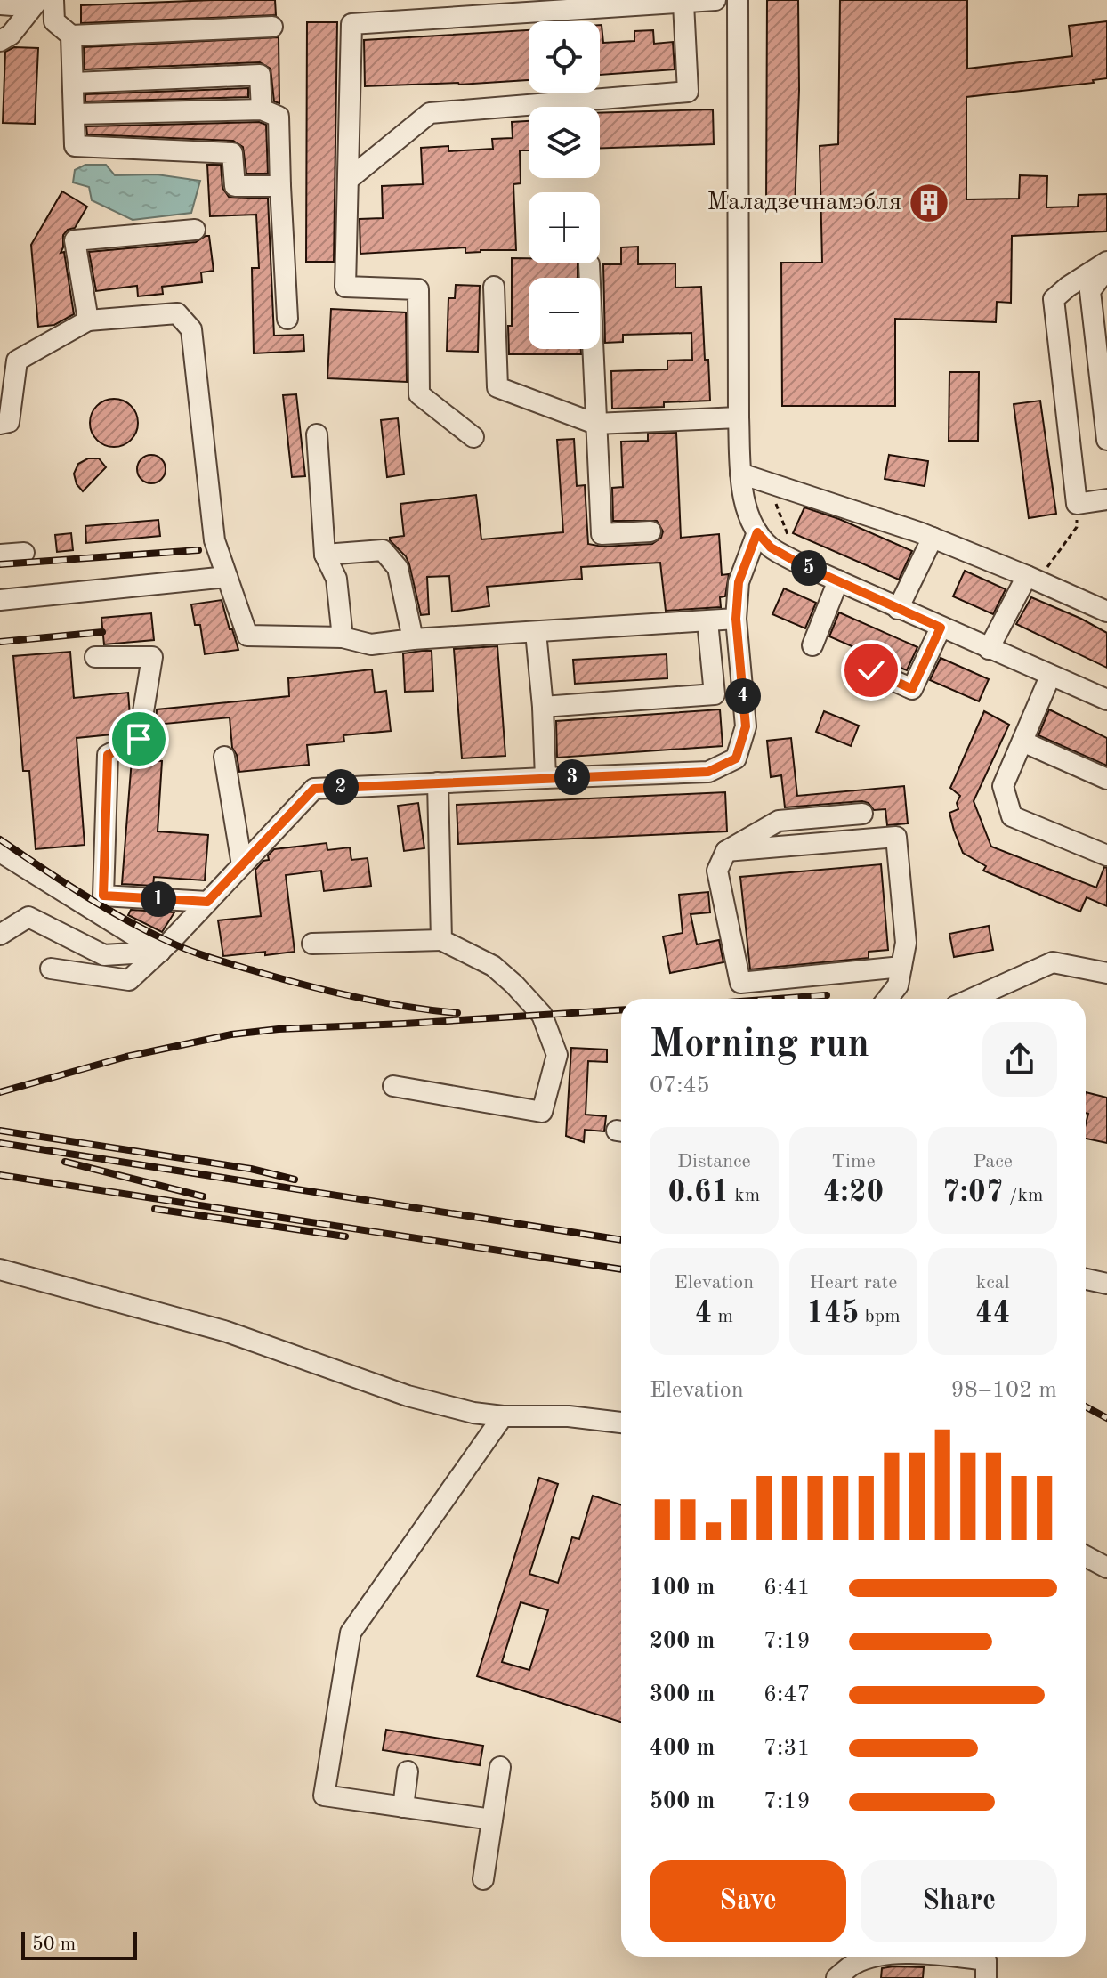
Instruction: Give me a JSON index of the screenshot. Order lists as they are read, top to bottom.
{
  "places": {
    "building": ["Маладзечнамэбля"]
  },
  "scale_bar": "50 m",
  "page": {
    "map_buttons": ["+", "−"],
    "pins": [
      "5",
      "4",
      "3",
      "2",
      "1"
    ],
    "heading": ["Morning run", "07:45"],
    "stats": [
      ["Distance", "0.61 km"],
      ["Time", "4:20"],
      ["Pace", "7:07 /km"],
      ["Elevation", "4 m"],
      ["Heart rate", "145 bpm"],
      ["kcal", "44"]
    ],
    "chart": ["Elevation", "98–102 m"],
    "list": [
      {
        "name": "100 m",
        "note": "6:41"
      },
      {
        "name": "200 m",
        "note": "7:19"
      },
      {
        "name": "300 m",
        "note": "6:47"
      },
      {
        "name": "400 m",
        "note": "7:31"
      },
      {
        "name": "500 m",
        "note": "7:19"
      }
    ],
    "buttons": ["Save", "Share"],
    "scale": "50 m"
  }
}
